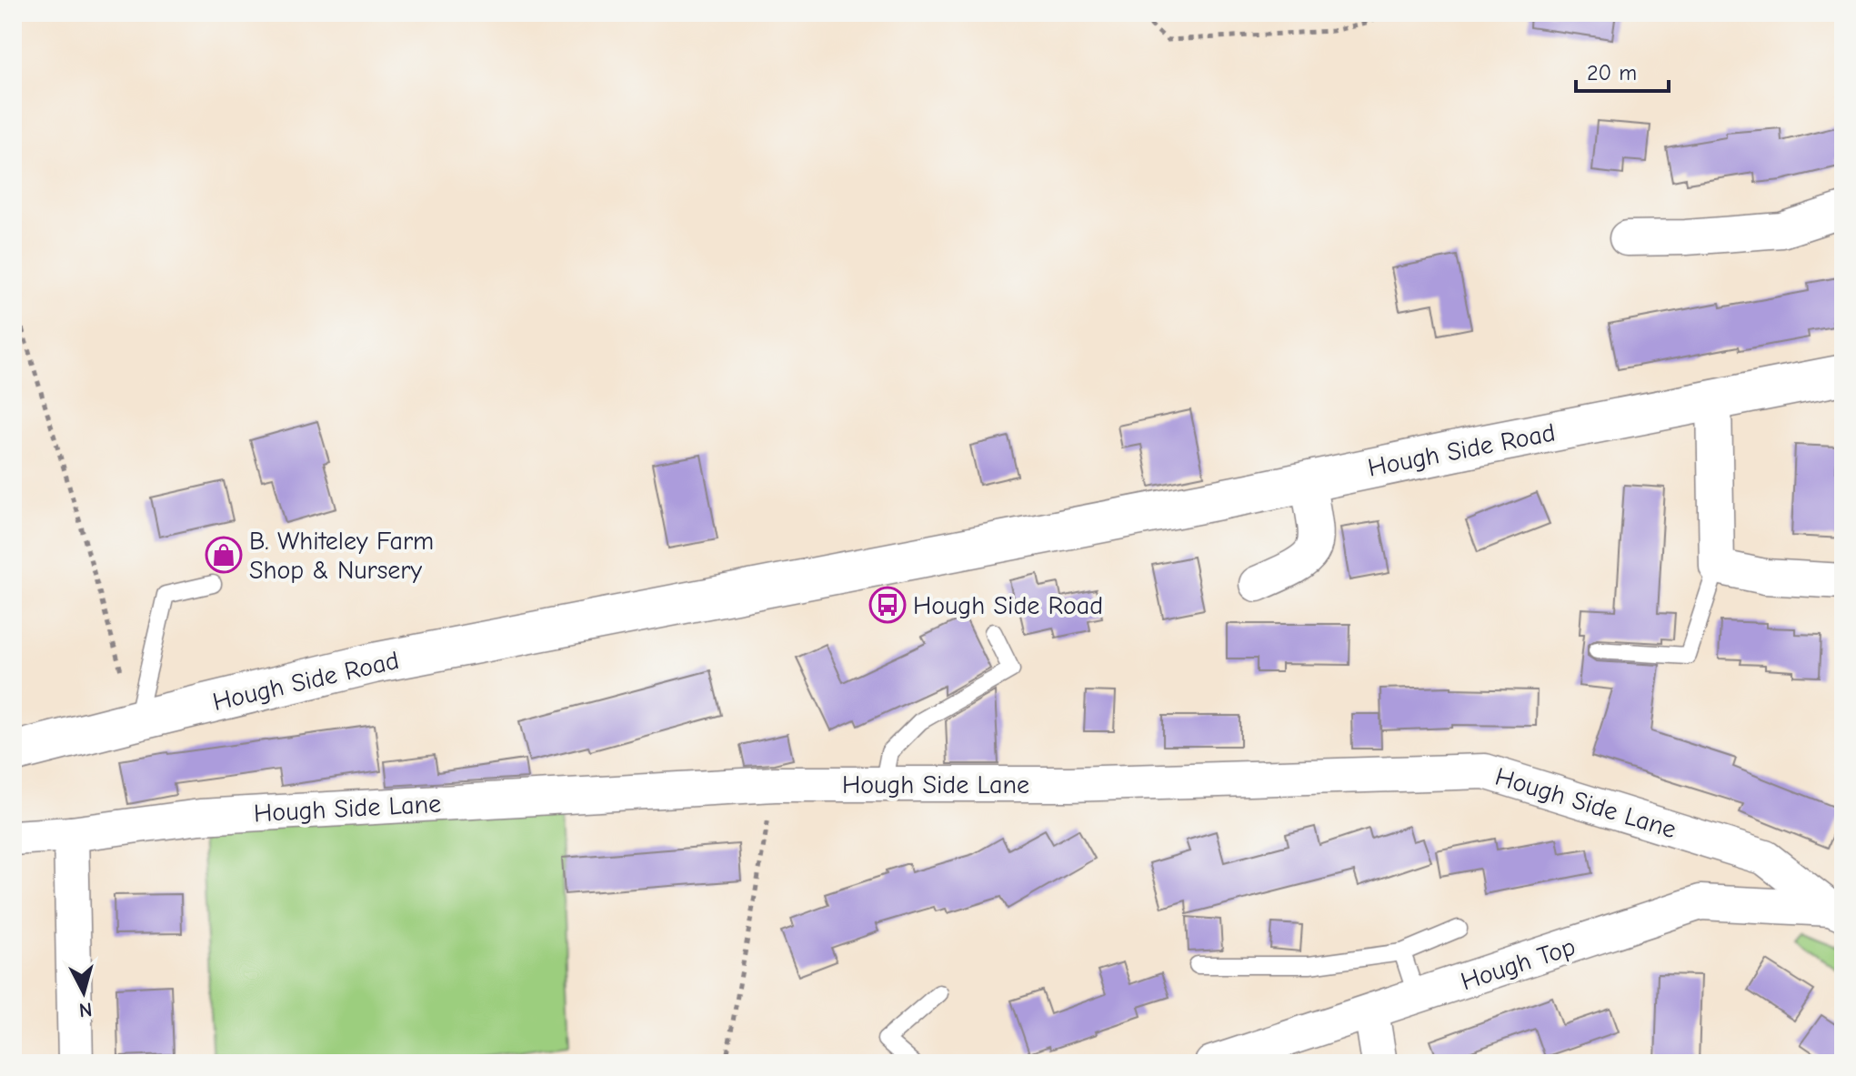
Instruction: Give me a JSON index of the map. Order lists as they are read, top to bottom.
{
  "streets": {
    "main road": ["Hough Side Road"],
    "street": ["Hough Side Lane", "Hough Top"]
  },
  "crossings": [
    ["Hough Side Lane", "Hough Top"]
  ],
  "places": {
    "shop": ["B. Whiteley Farm Shop & Nursery"],
    "bus stop": ["Hough Side Road"]
  },
  "scale_bar": "20 m",
  "north": "bottom"
}
